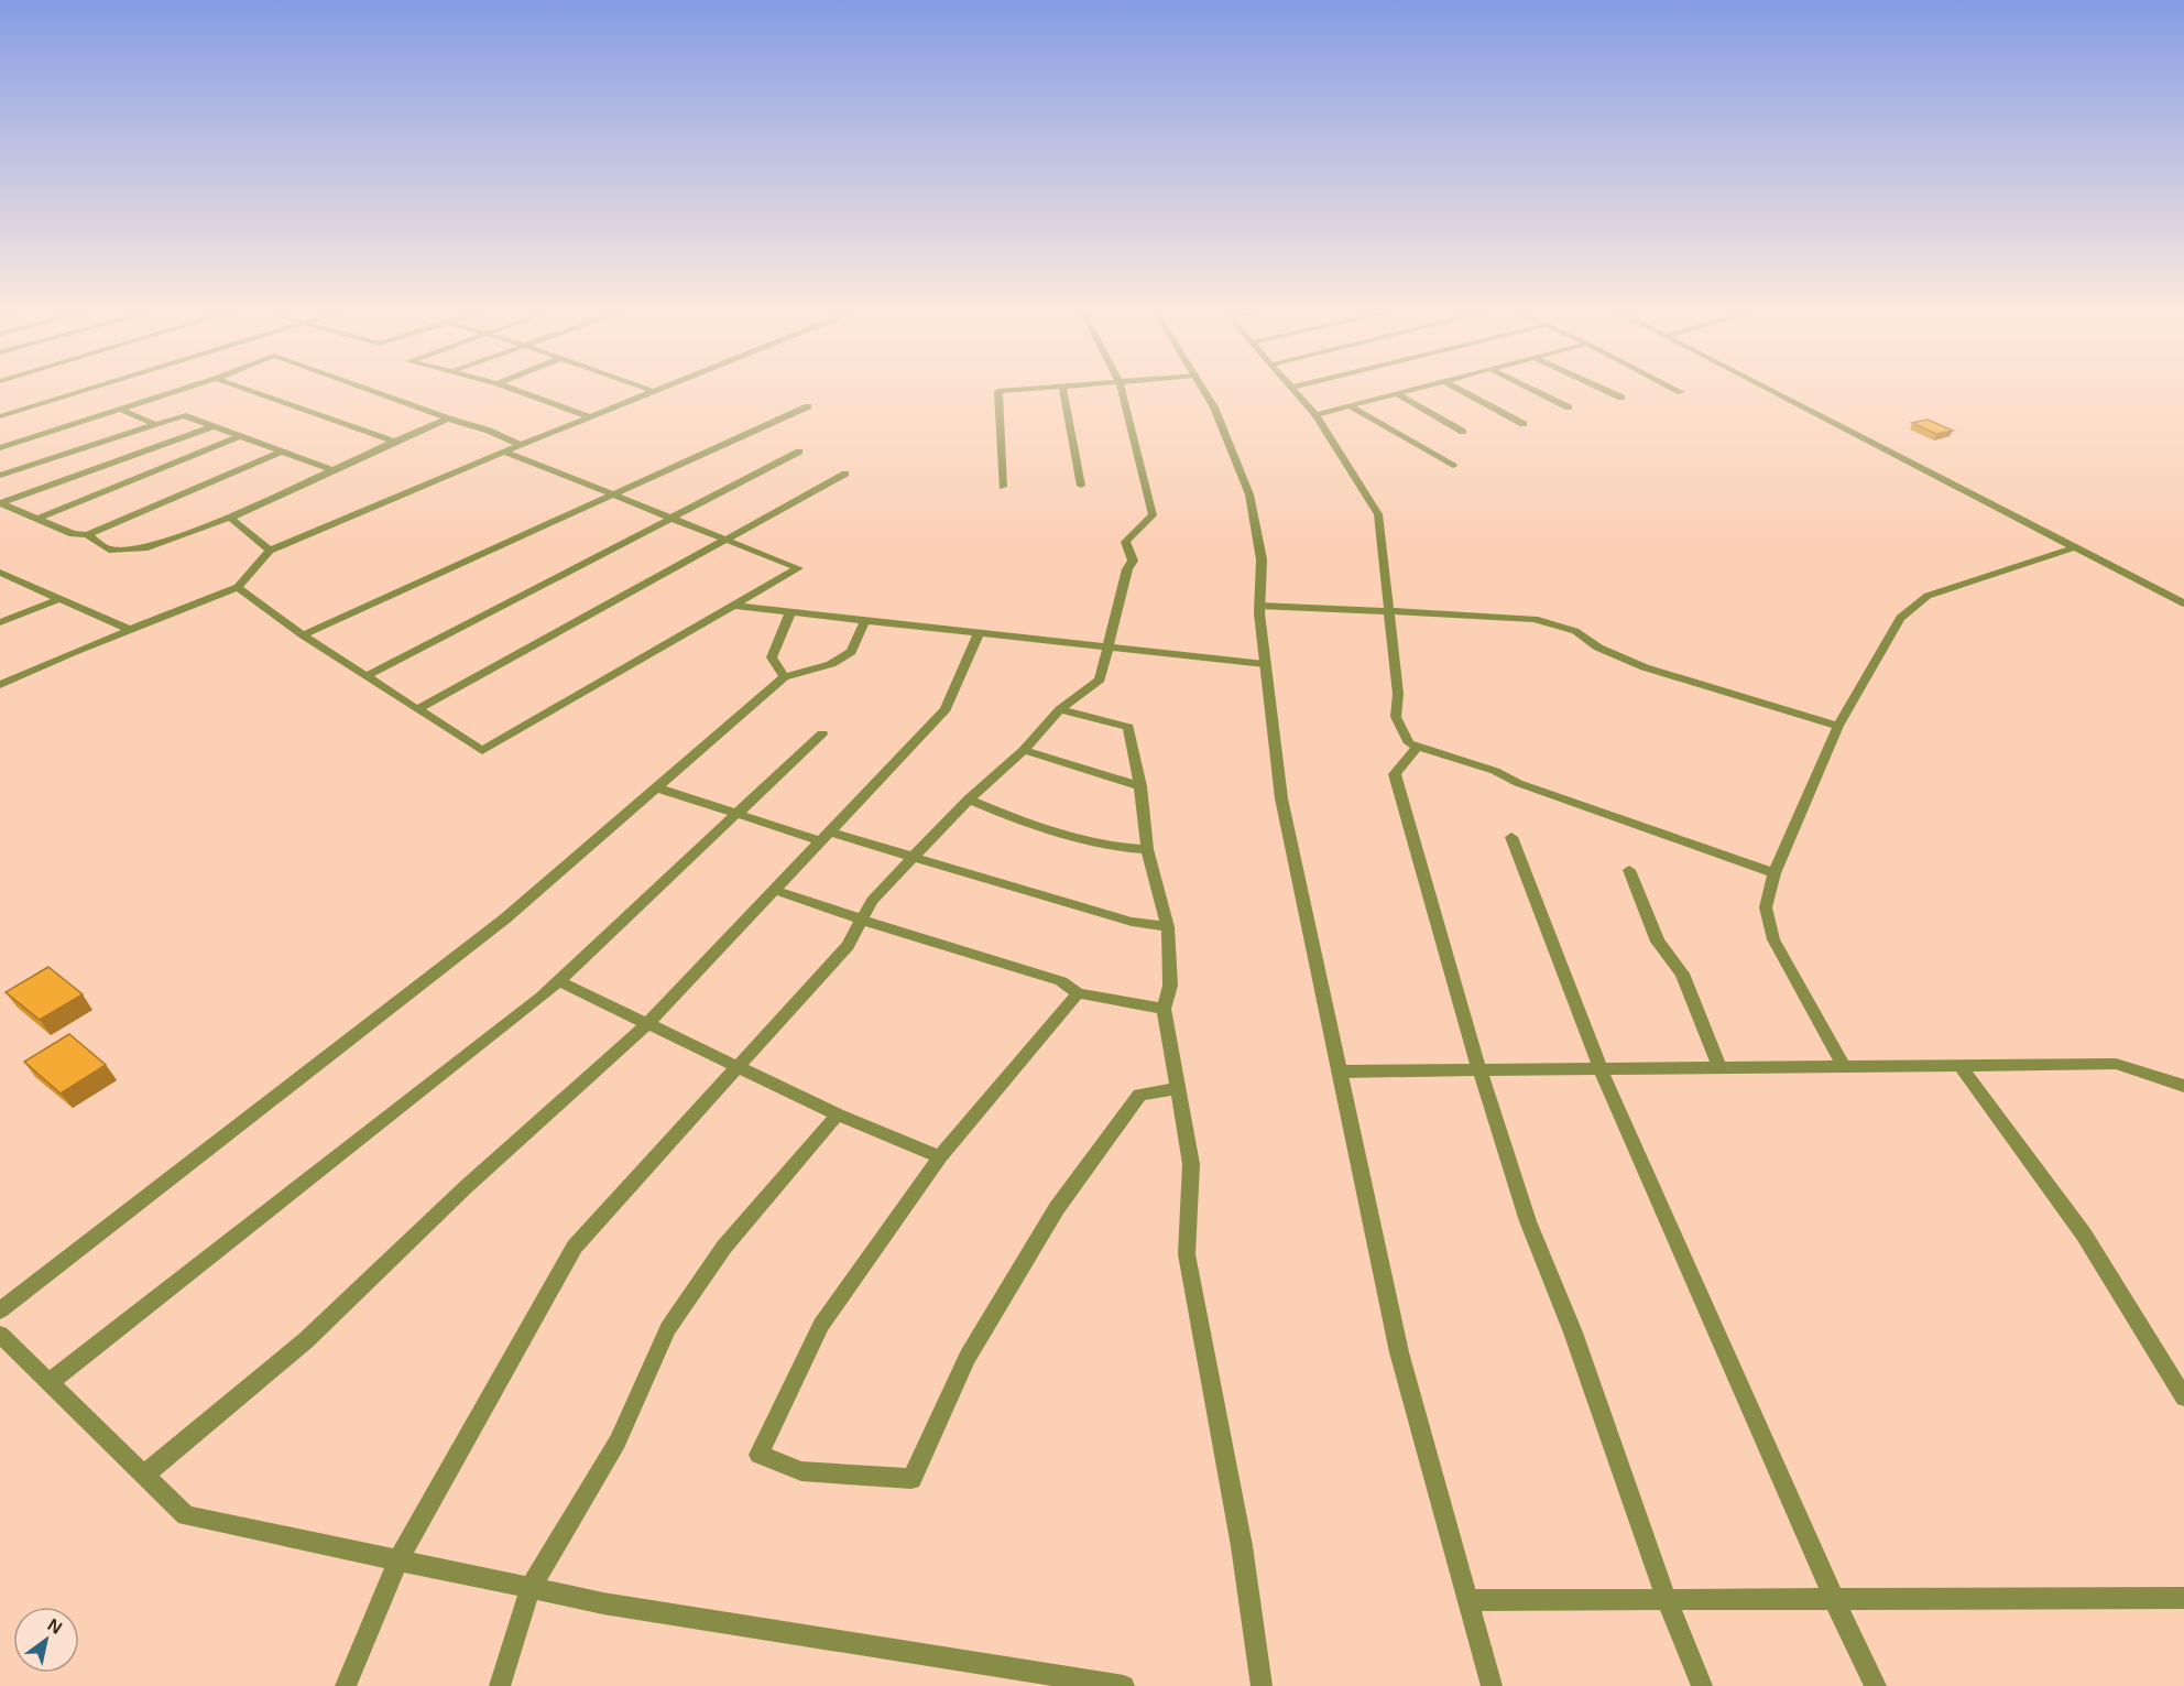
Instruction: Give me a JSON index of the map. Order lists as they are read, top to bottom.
{
  "north": "top right"
}
